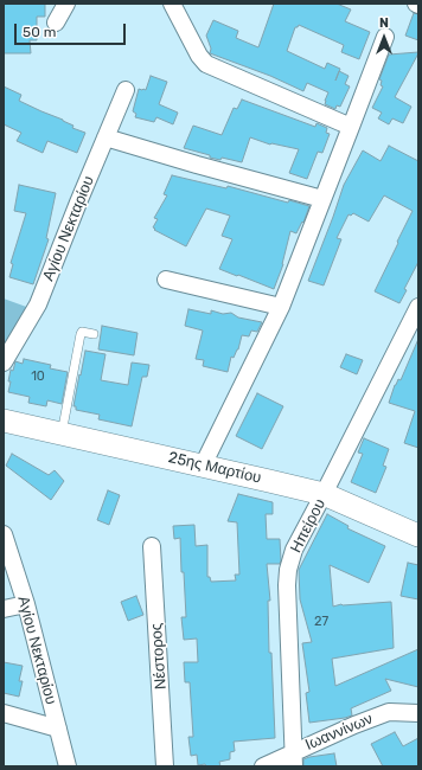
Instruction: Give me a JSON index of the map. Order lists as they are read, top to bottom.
{
  "streets": {
    "main road": ["25ης Μαρτίου"],
    "street": [
      "Αγίου Νεκταρίου",
      "Ηπείρου",
      "Νέστορος",
      "Ιωαννίνων"
    ]
  },
  "crossings": [
    ["25ης Μαρτίου", "Ηπείρου"],
    ["Ηπείρου", "Ιωαννίνων"]
  ],
  "house_numbers": ["10", "27"],
  "scale_bar": "50 m",
  "north": "top"
}
